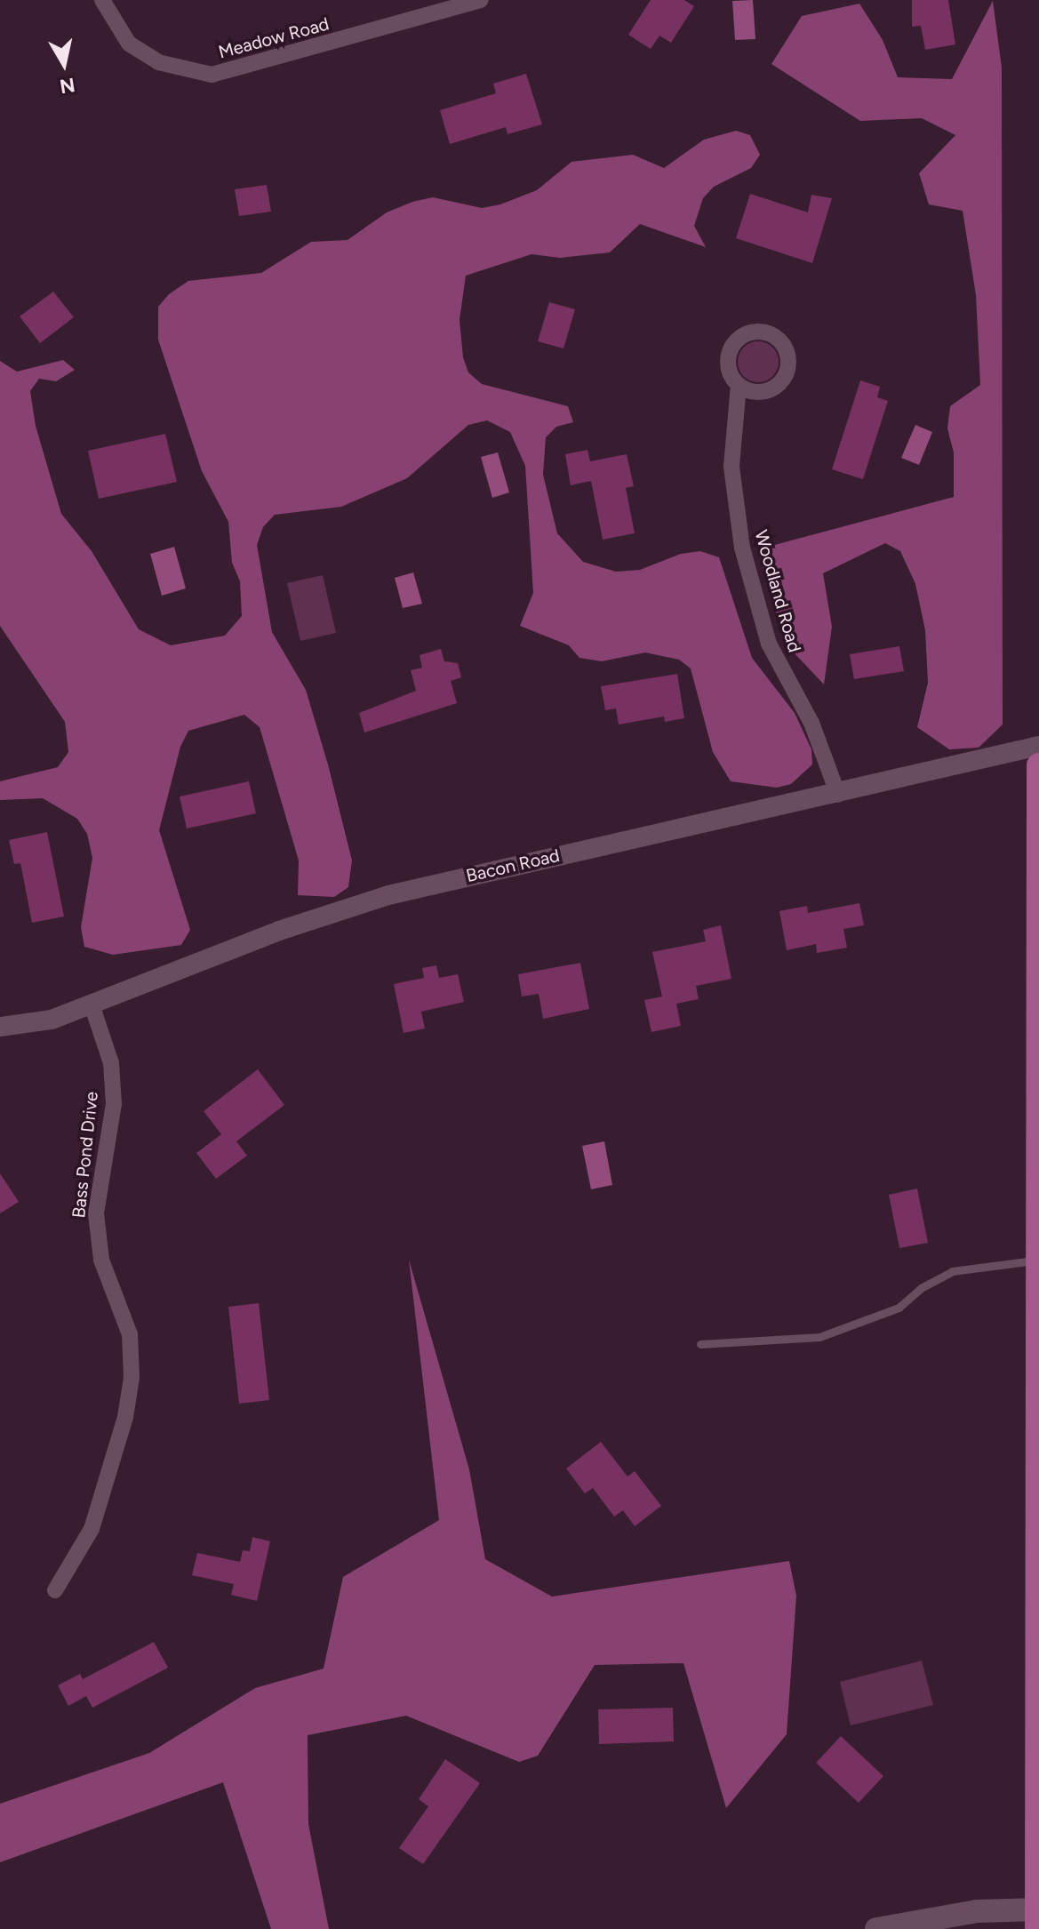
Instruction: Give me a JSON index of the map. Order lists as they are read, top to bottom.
{
  "streets": {
    "street": [
      "Meadow Road",
      "Woodland Road",
      "Bacon Road",
      "Bass Pond Drive"
    ]
  },
  "crossings": [
    ["Woodland Road", "Bacon Road"],
    ["Bacon Road", "Bass Pond Drive"]
  ],
  "north": "bottom"
}
